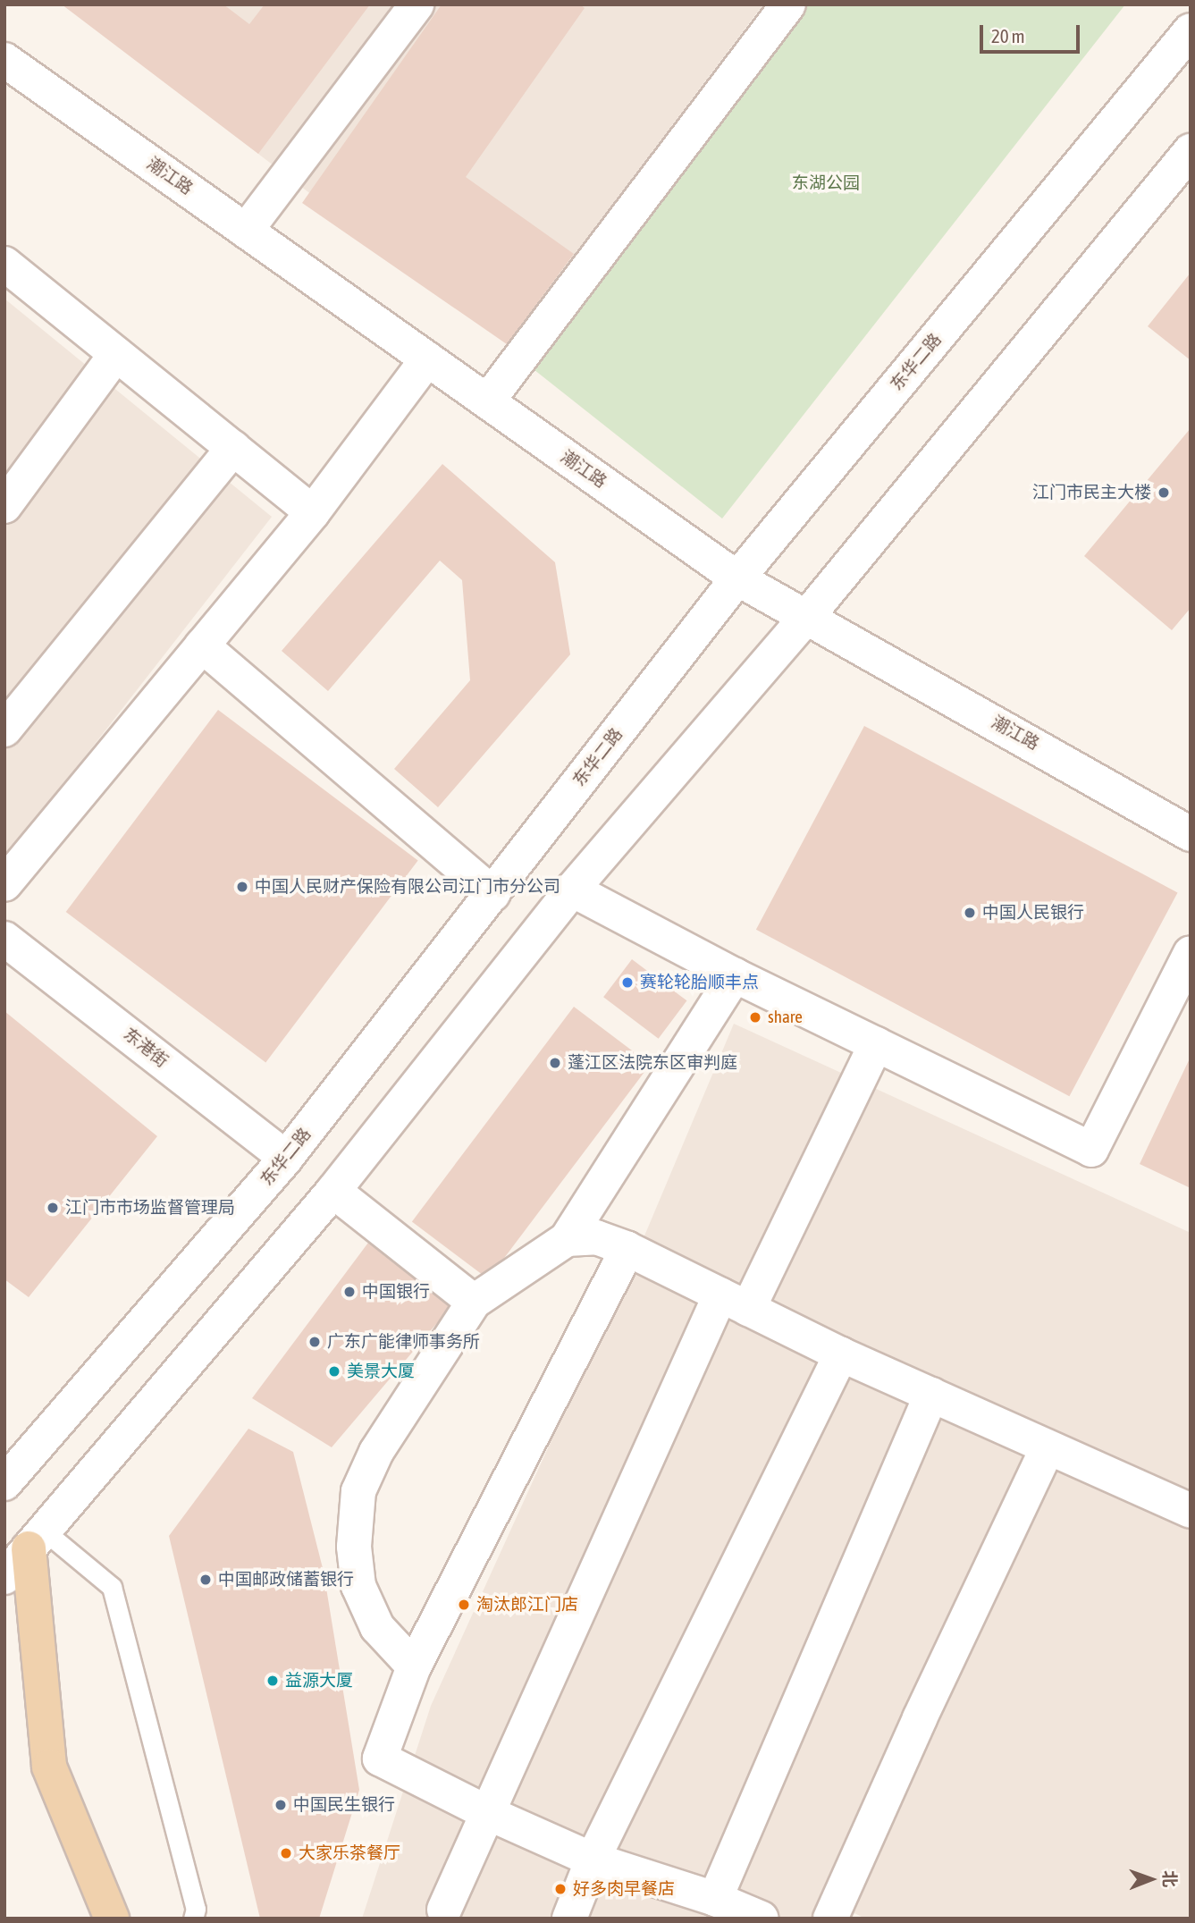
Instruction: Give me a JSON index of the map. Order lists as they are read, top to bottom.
{
  "streets": {
    "street": ["潮江路", "东华二路", "东港街"]
  },
  "crossings": [
    ["潮江路", "东华二路"],
    ["东华二路", "东港街"]
  ],
  "parks": ["东湖公园"],
  "places": [
    "江门市民主大楼",
    "中国人民财产保险有限公司江门市分公司",
    "中国人民银行",
    "赛轮轮胎顺丰点",
    "share",
    "蓬江区法院东区审判庭",
    "江门市市场监督管理局",
    "中国银行",
    "广东广能律师事务所",
    "美景大厦",
    "中国邮政储蓄银行",
    "淘汰郎江门店",
    "益源大厦",
    "中国民生银行",
    "大家乐茶餐厅",
    "好多肉早餐店"
  ],
  "scale_bar": "20 m",
  "north": "right"
}
